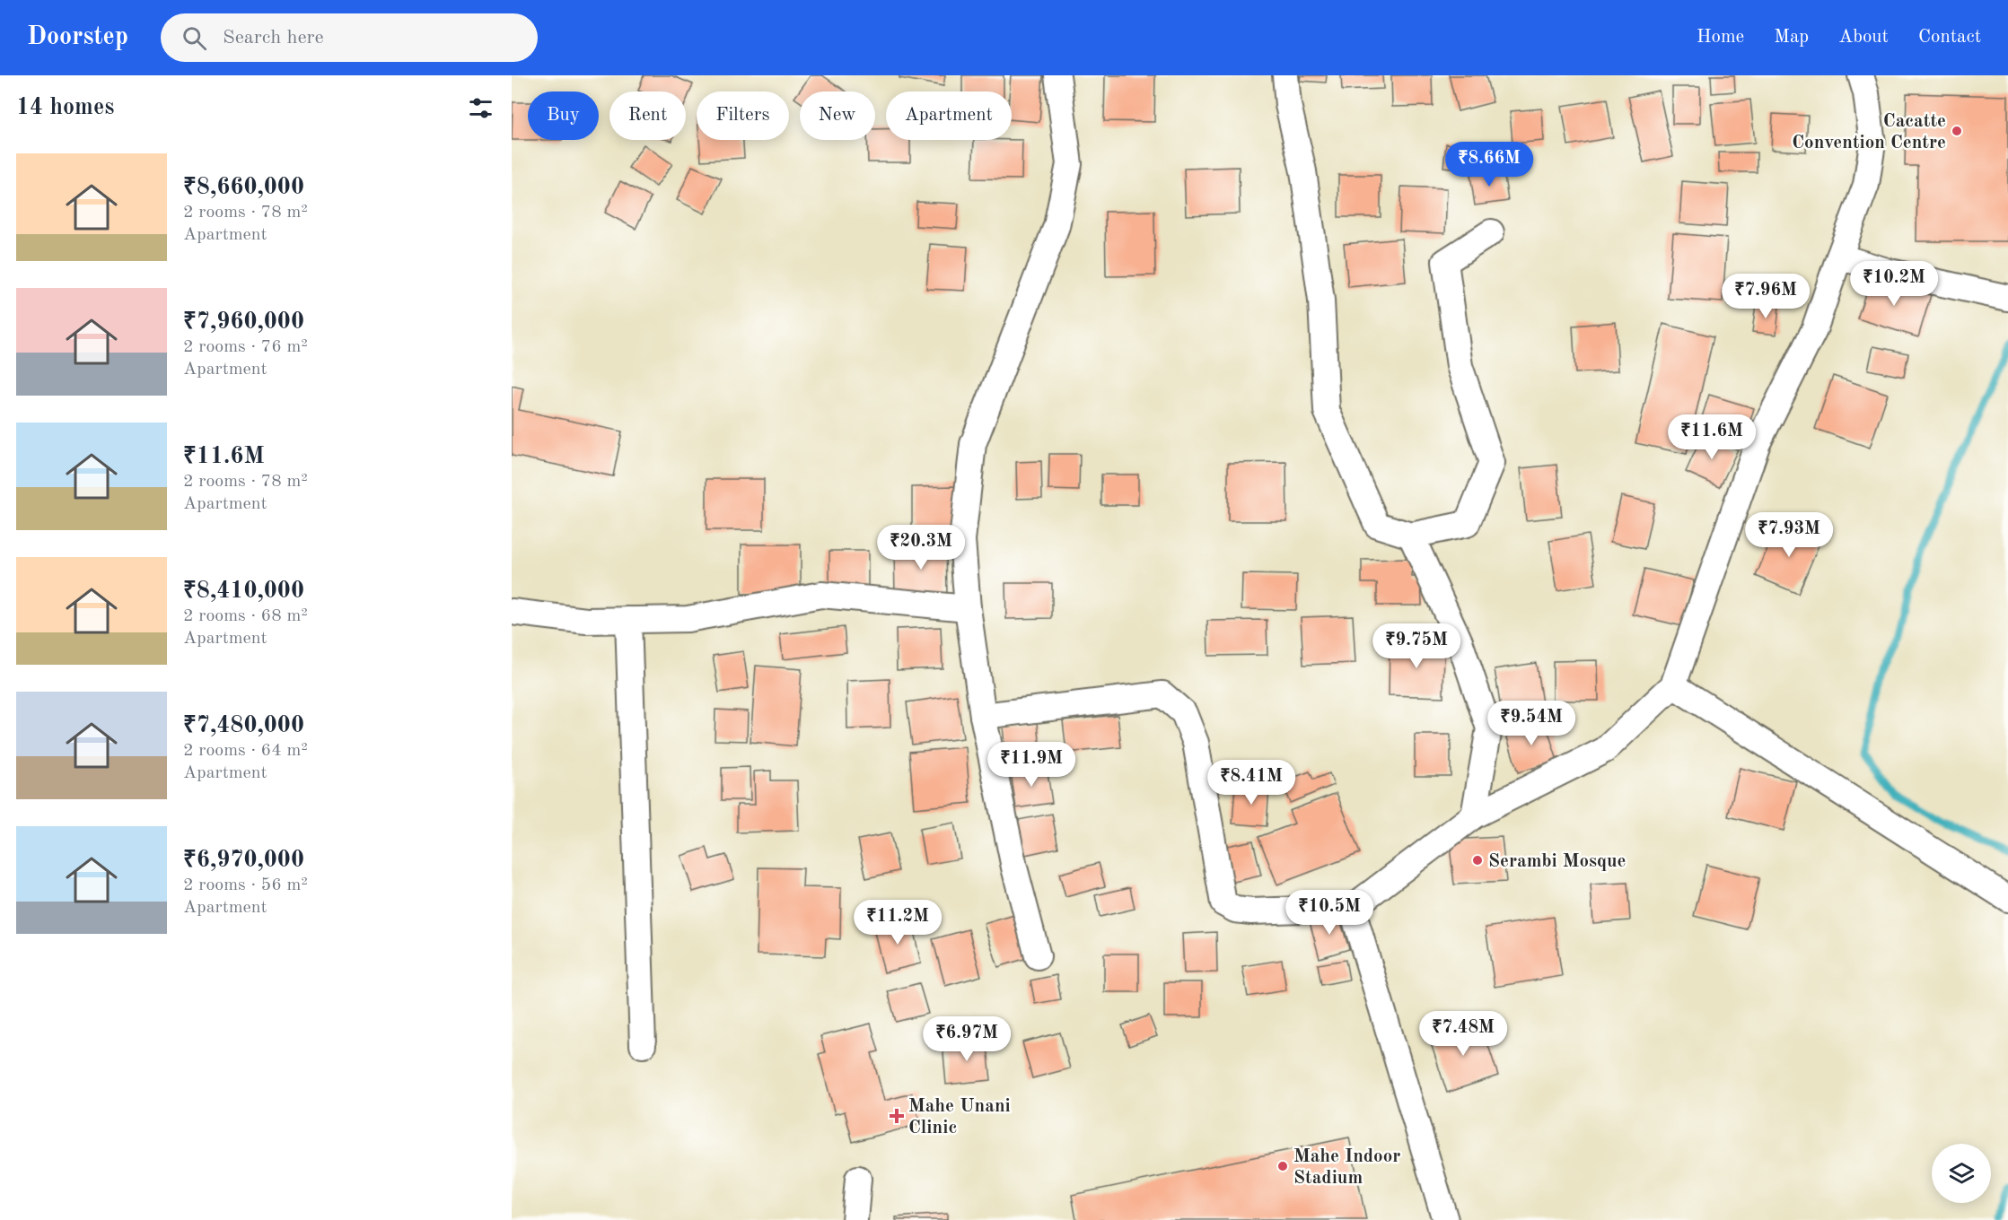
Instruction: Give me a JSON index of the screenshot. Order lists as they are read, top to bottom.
{
  "places": {
    "other": ["Cacatte Convention Centre", "Serambi Mosque", "Mahe Indoor Stadium"],
    "health": ["Mahe Unani Clinic"]
  },
  "page": {
    "header": "Doorstep",
    "search": "Search here",
    "nav": [
      "Home",
      "Map",
      "About",
      "Contact"
    ],
    "heading": "14 homes",
    "chip": [
      "Buy",
      "Rent",
      "Filters",
      "New",
      "Apartment"
    ],
    "list": [
      {
        "name": "₹8,660,000",
        "note": "2 rooms · 78 m² · Apartment"
      },
      {
        "name": "₹7,960,000",
        "note": "2 rooms · 76 m² · Apartment"
      },
      {
        "name": "₹11.6M",
        "note": "2 rooms · 78 m² · Apartment"
      },
      {
        "name": "₹8,410,000",
        "note": "2 rooms · 68 m² · Apartment"
      },
      {
        "name": "₹7,480,000",
        "note": "2 rooms · 64 m² · Apartment"
      },
      {
        "name": "₹6,970,000",
        "note": "2 rooms · 56 m² · Apartment"
      }
    ],
    "price": [
      "₹8.66M",
      "₹10.2M",
      "₹7.96M",
      "₹11.6M",
      "₹7.93M",
      "₹20.3M",
      "₹9.75M",
      "₹9.54M",
      "₹11.9M",
      "₹8.41M",
      "₹10.5M",
      "₹11.2M",
      "₹7.48M",
      "₹6.97M"
    ]
  }
}
